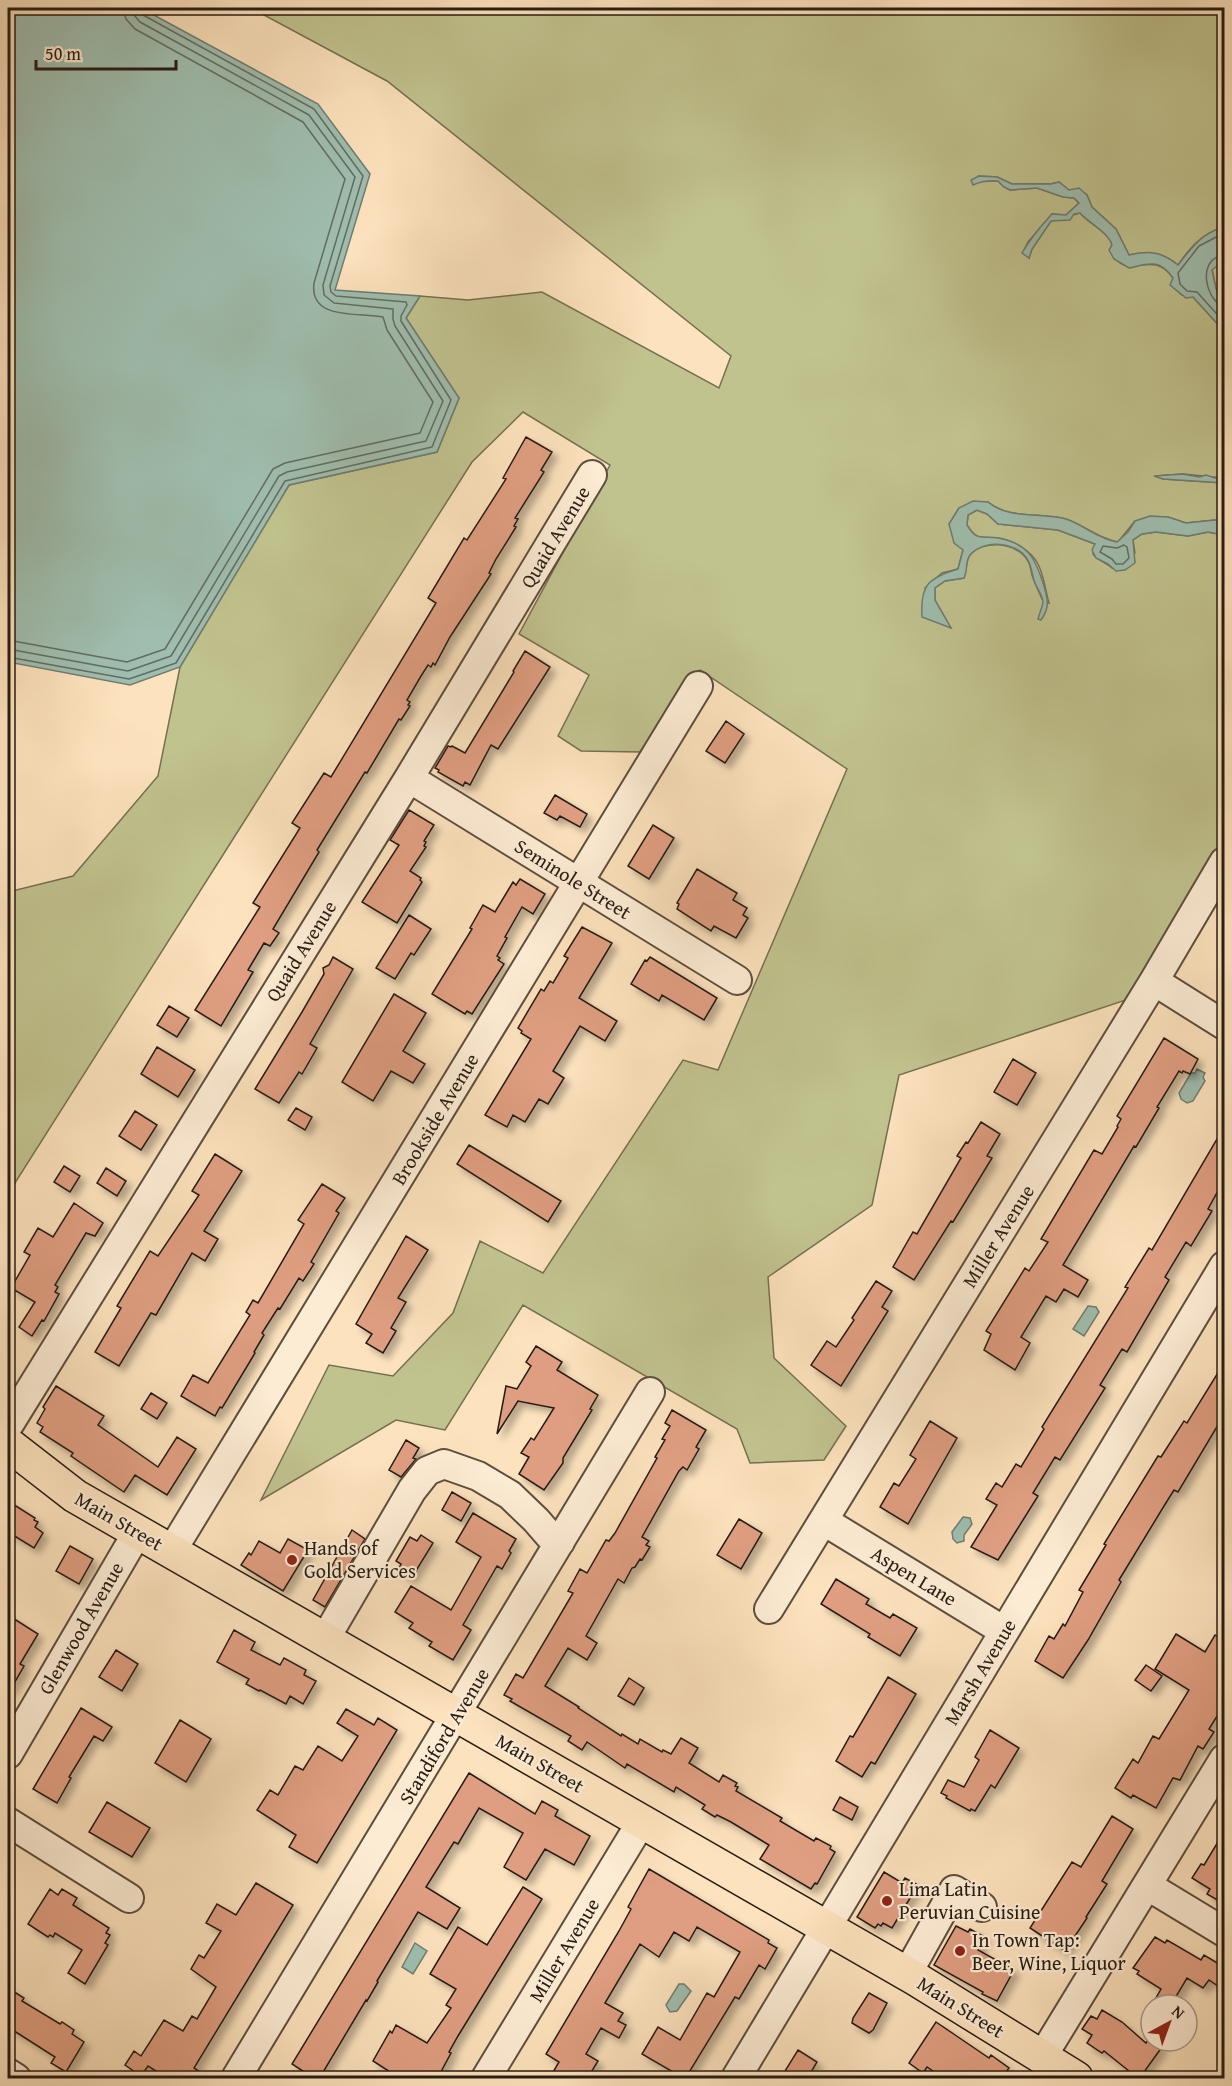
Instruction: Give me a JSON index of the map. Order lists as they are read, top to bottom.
{
  "streets": {
    "main road": ["Main Street"],
    "street": [
      "Quaid Avenue",
      "Seminole Street",
      "Brookside Avenue",
      "Miller Avenue",
      "Aspen Lane",
      "Glenwood Avenue",
      "Marsh Avenue",
      "Standiford Avenue"
    ]
  },
  "crossings": [
    ["Quaid Avenue", "Seminole Street"],
    ["Seminole Street", "Brookside Avenue"],
    ["Brookside Avenue", "Main Street"],
    ["Miller Avenue", "Main Street"],
    ["Miller Avenue", "Aspen Lane"],
    ["Main Street", "Glenwood Avenue"],
    ["Main Street", "Marsh Avenue"],
    ["Main Street", "Standiford Avenue"],
    ["Aspen Lane", "Marsh Avenue"]
  ],
  "places": ["Hands of Gold Services", "Lima Latin Peruvian Cuisine", "In Town Tap: Beer, Wine, Liquor"],
  "scale_bar": "50 m",
  "north": "top right"
}
